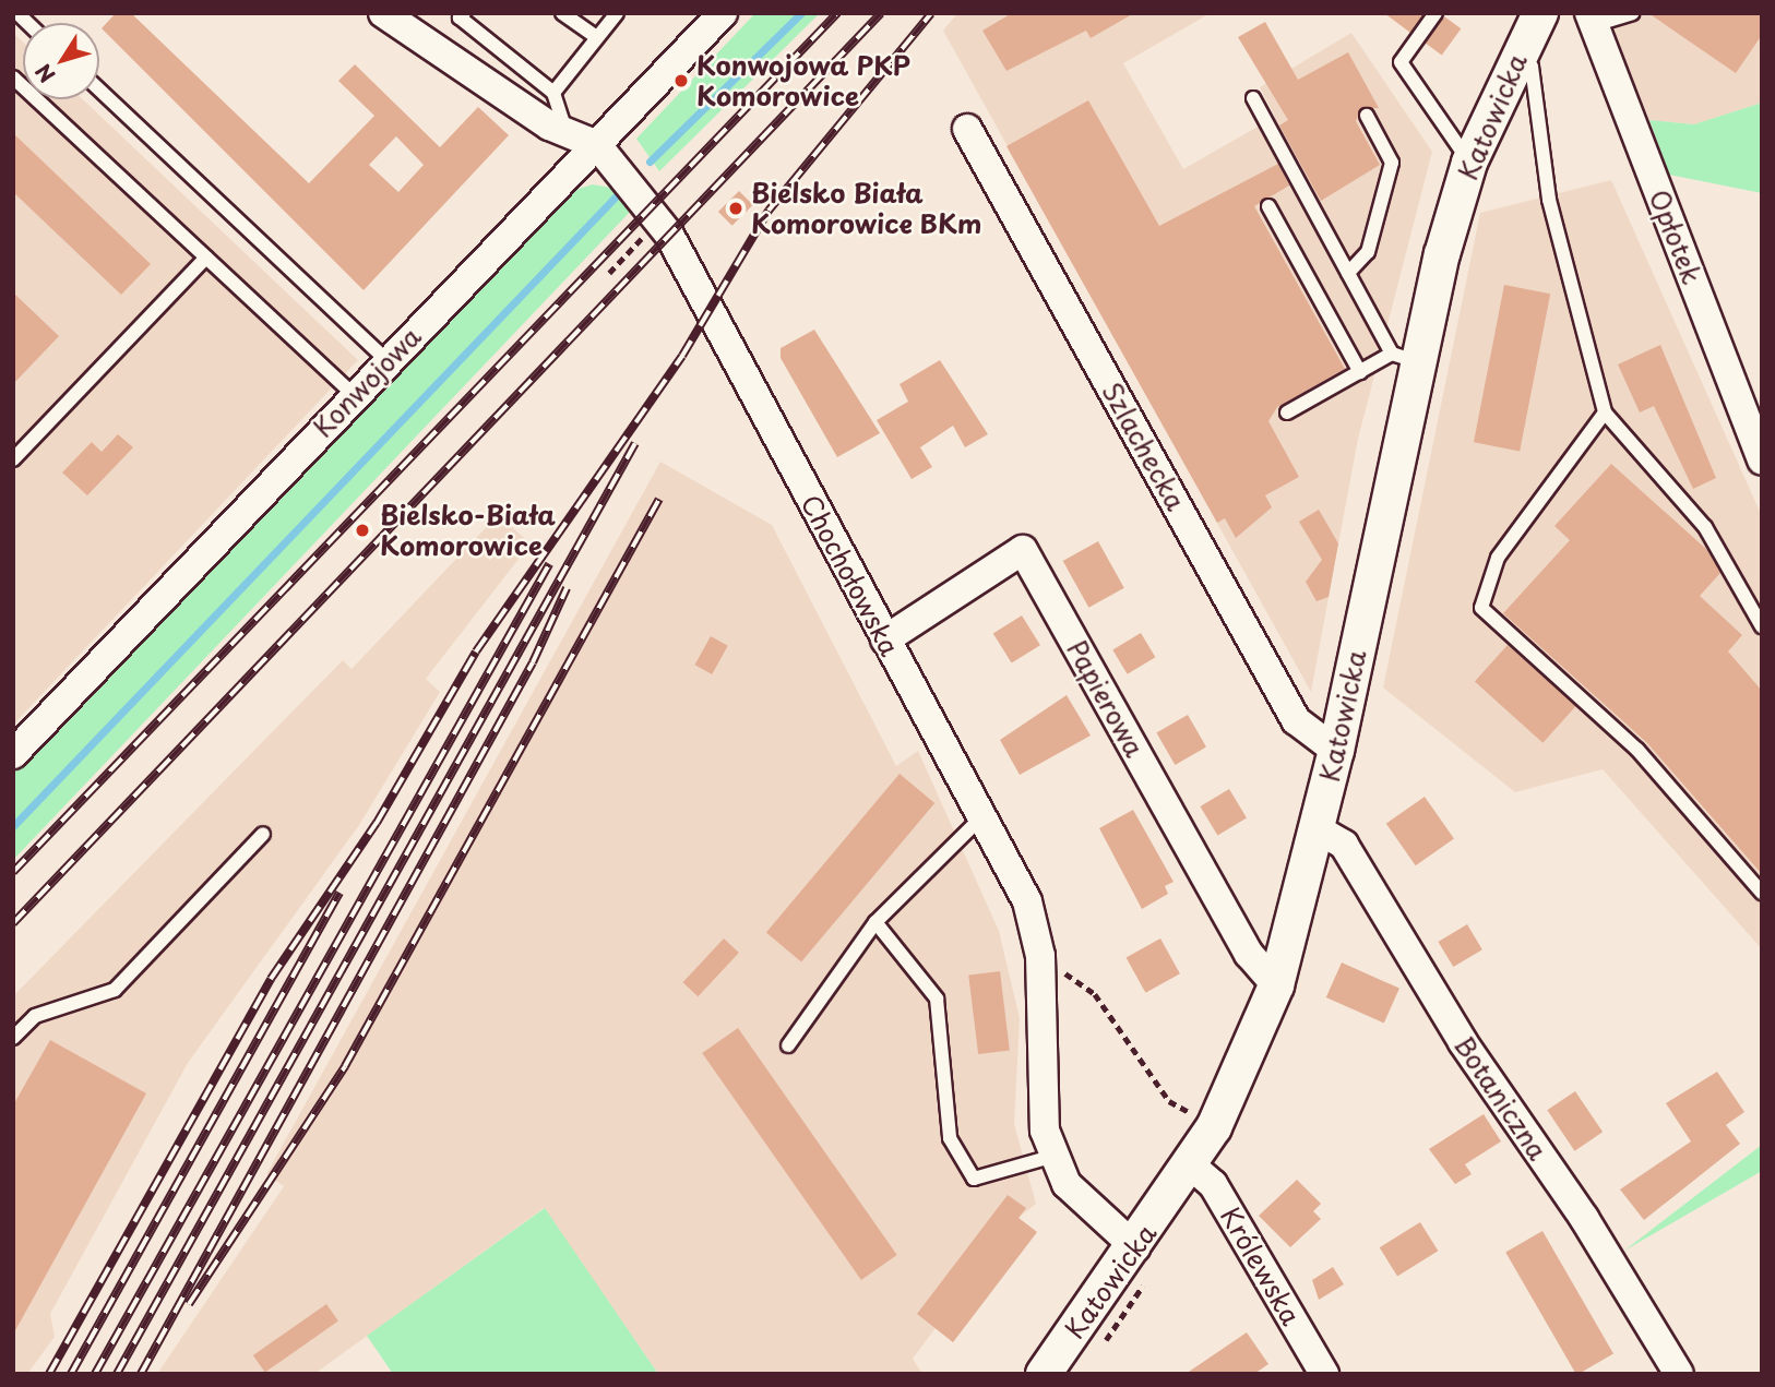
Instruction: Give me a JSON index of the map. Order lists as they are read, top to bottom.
{
  "streets": {
    "street": [
      "Katowicka",
      "Opłotek",
      "Konwojowa",
      "Szlachecka",
      "Chochołowska",
      "Papierowa",
      "Botaniczna",
      "Królewska"
    ]
  },
  "crossings": [
    ["Katowicka", "Szlachecka"],
    ["Katowicka", "Chochołowska"],
    ["Katowicka", "Papierowa"],
    ["Katowicka", "Botaniczna"],
    ["Katowicka", "Królewska"],
    ["Konwojowa", "Chochołowska"],
    ["Chochołowska", "Papierowa"]
  ],
  "places": ["Konwojowa PKP Komorowice", "Bielsko Biała Komorowice BKm", "Bielsko-Biała Komorowice"],
  "north": "bottom left"
}
